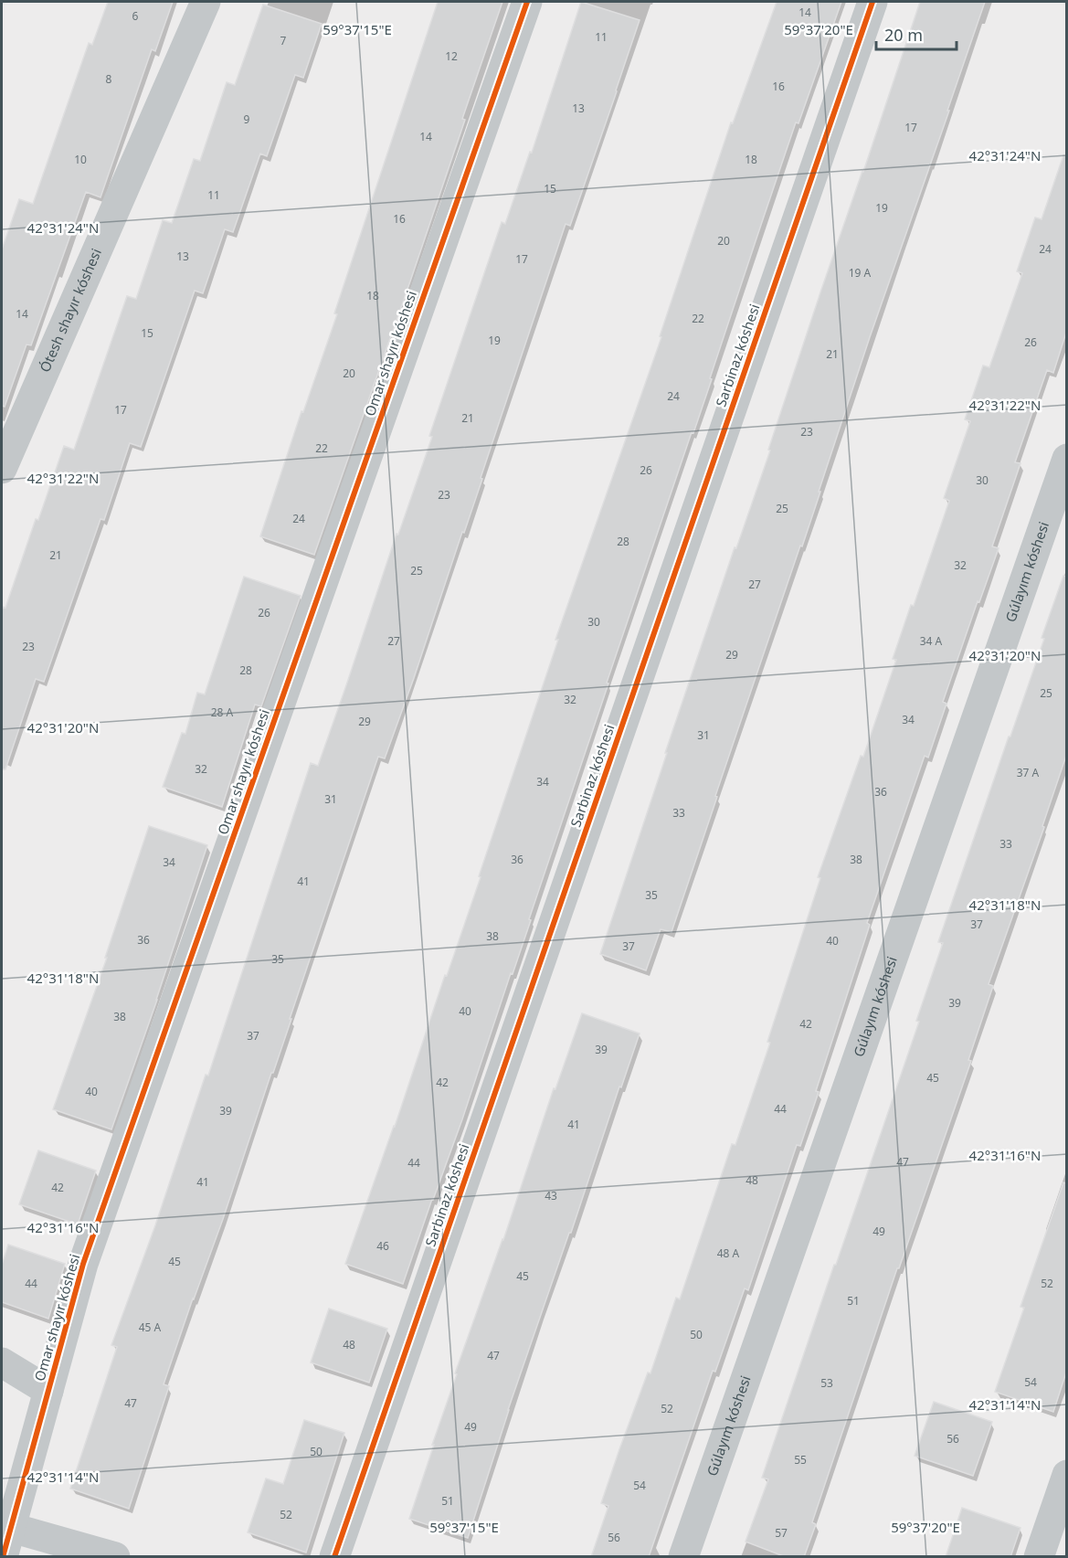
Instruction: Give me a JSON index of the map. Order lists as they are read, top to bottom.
{
  "streets": {
    "street": [
      "Ótesh shayır kóshesi",
      "Omar shayır kóshesi",
      "Sarbinaz kóshesi",
      "Gúlayım kóshesi"
    ]
  },
  "house_numbers": [
    "14",
    "6",
    "11",
    "7",
    "12",
    "8",
    "16",
    "13",
    "9",
    "17",
    "14",
    "10",
    "18",
    "15",
    "11",
    "19",
    "16",
    "20",
    "24",
    "13",
    "17",
    "19 А",
    "18",
    "14",
    "22",
    "15",
    "19",
    "26",
    "21",
    "20",
    "24",
    "17",
    "21",
    "23",
    "22",
    "26",
    "30",
    "23",
    "25",
    "24",
    "28",
    "21",
    "32",
    "25",
    "27",
    "26",
    "30",
    "27",
    "34 А",
    "23",
    "29",
    "28",
    "25",
    "32",
    "28 А",
    "34",
    "29",
    "31",
    "32",
    "37 А",
    "34",
    "36",
    "31",
    "33",
    "33",
    "36",
    "38",
    "34",
    "41",
    "35",
    "37",
    "38",
    "36",
    "40",
    "37",
    "35",
    "39",
    "40",
    "38",
    "42",
    "37",
    "39",
    "45",
    "42",
    "40",
    "44",
    "39",
    "41",
    "47",
    "44",
    "48",
    "41",
    "42",
    "43",
    "49",
    "46",
    "48 А",
    "45",
    "45",
    "44",
    "52",
    "51",
    "45 А",
    "50",
    "48",
    "47",
    "54",
    "53",
    "47",
    "52",
    "49",
    "56",
    "50",
    "55",
    "54",
    "51",
    "52",
    "57",
    "56"
  ],
  "scale_bar": "20 m",
  "coordinates": [
    "59°37'15\"E",
    "59°37'20\"E",
    "42°31'24\"N",
    "42°31'22\"N",
    "42°31'20\"N",
    "42°31'18\"N",
    "42°31'16\"N",
    "42°31'14\"N"
  ]
}
